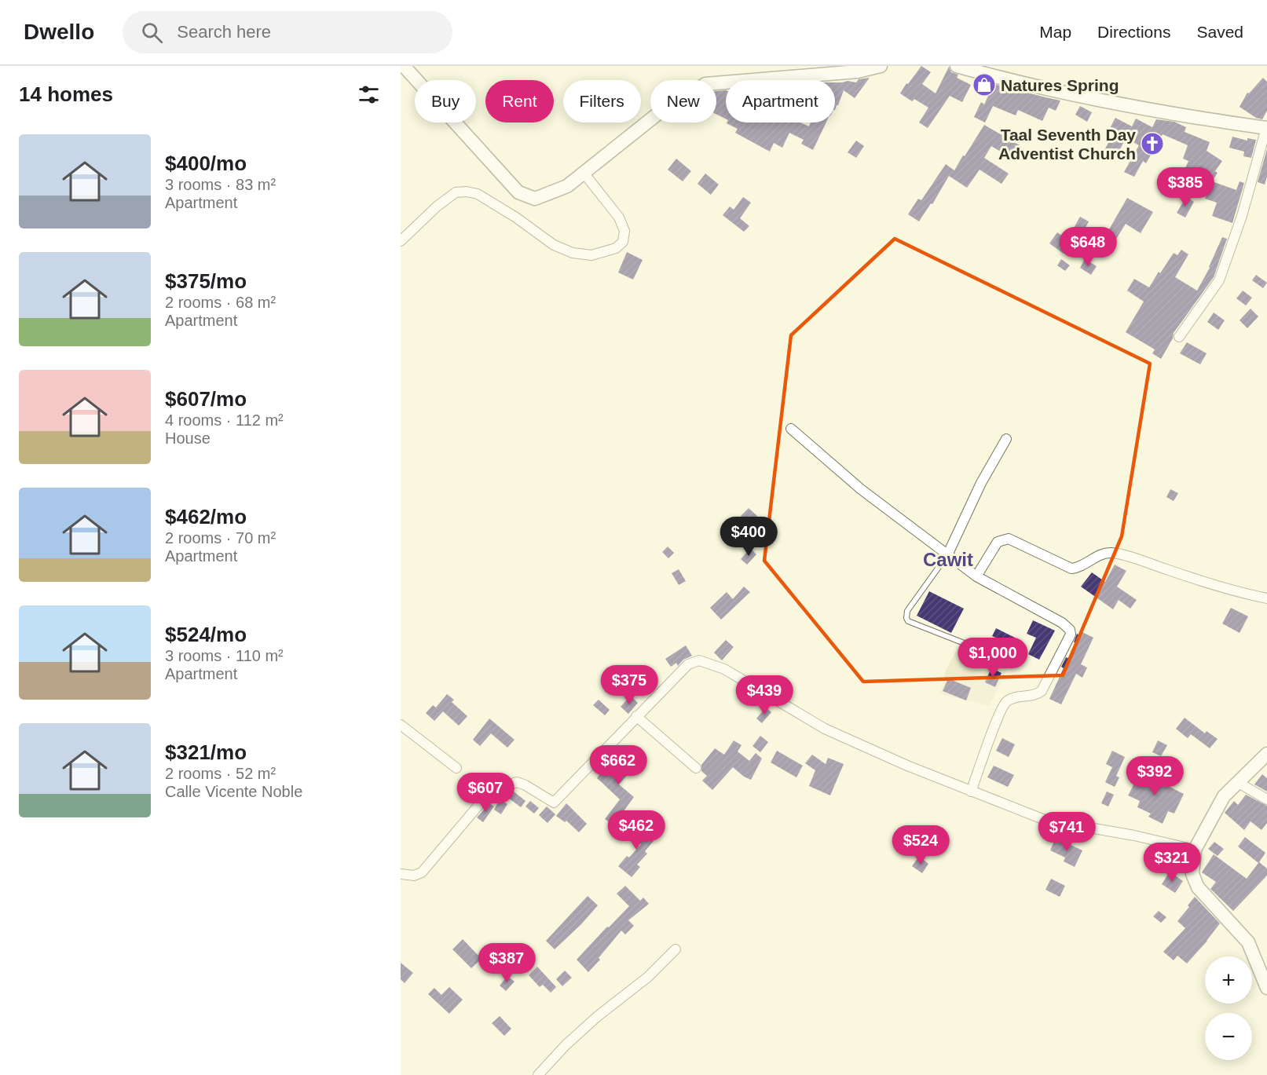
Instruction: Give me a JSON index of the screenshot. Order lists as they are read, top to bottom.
{
  "districts": ["Cawit"],
  "places": {
    "shop": ["Natures Spring"],
    "church": ["Taal Seventh Day Adventist Church"]
  },
  "page": {
    "header": "Dwello",
    "search": "Search here",
    "nav": ["Map", "Directions", "Saved"],
    "heading": "14 homes",
    "chip": [
      "Buy",
      "Rent",
      "Filters",
      "New",
      "Apartment"
    ],
    "list": [
      {
        "name": "$400/mo",
        "note": "3 rooms · 83 m² · Apartment"
      },
      {
        "name": "$375/mo",
        "note": "2 rooms · 68 m² · Apartment"
      },
      {
        "name": "$607/mo",
        "note": "4 rooms · 112 m² · House"
      },
      {
        "name": "$462/mo",
        "note": "2 rooms · 70 m² · Apartment"
      },
      {
        "name": "$524/mo",
        "note": "3 rooms · 110 m² · Apartment"
      },
      {
        "name": "$321/mo",
        "note": "2 rooms · 52 m² · Calle Vicente Noble"
      }
    ],
    "price": [
      "$385",
      "$648",
      "$400",
      "$1,000",
      "$375",
      "$439",
      "$662",
      "$392",
      "$607",
      "$462",
      "$741",
      "$524",
      "$321",
      "$387"
    ],
    "map_buttons": ["+", "−"]
  }
}
